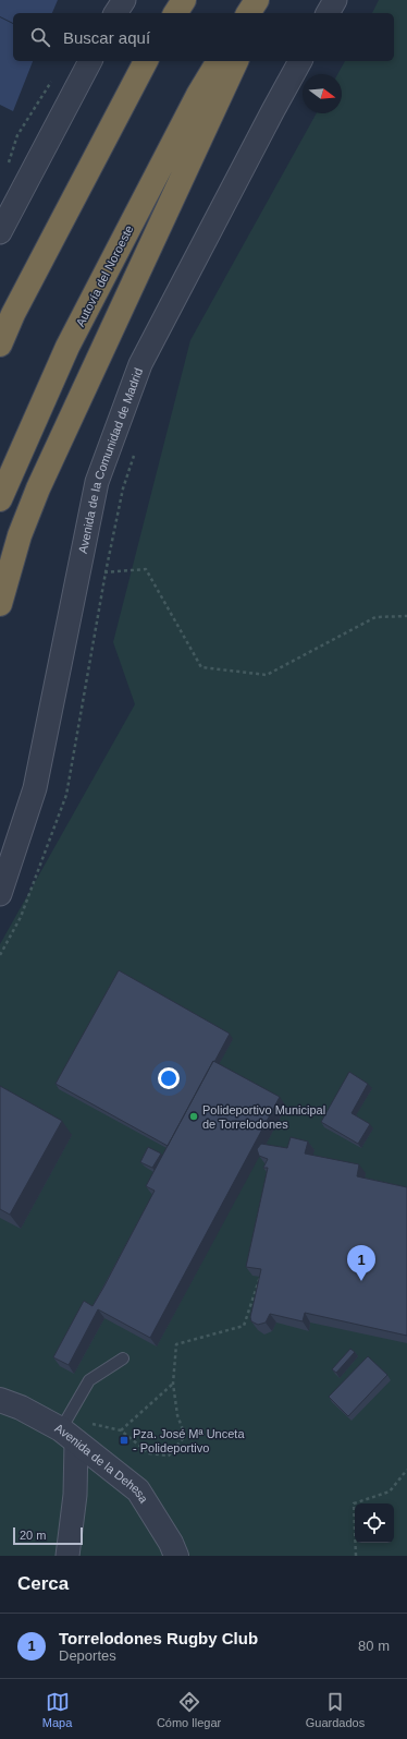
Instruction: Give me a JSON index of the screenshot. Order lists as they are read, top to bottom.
{
  "streets": {
    "highway": ["Autovía del Noroeste"],
    "street": ["Avenida de la Comunidad de Madrid", "Avenida de la Dehesa"]
  },
  "places": {
    "other": ["Polideportivo Municipal de Torrelodones"],
    "transit": ["Pza. José Mª Unceta - Polideportivo"]
  },
  "scale_bar": "20 m",
  "north": "right",
  "page": {
    "search": "Buscar aquí",
    "pins": "1",
    "scale": "20 m",
    "heading": "Cerca",
    "list": [
      {
        "mark": "1",
        "name": "Torrelodones Rugby Club",
        "note": "Deportes",
        "value": "80 m"
      }
    ],
    "nav": ["Mapa", "Cómo llegar", "Guardados"]
  }
}
